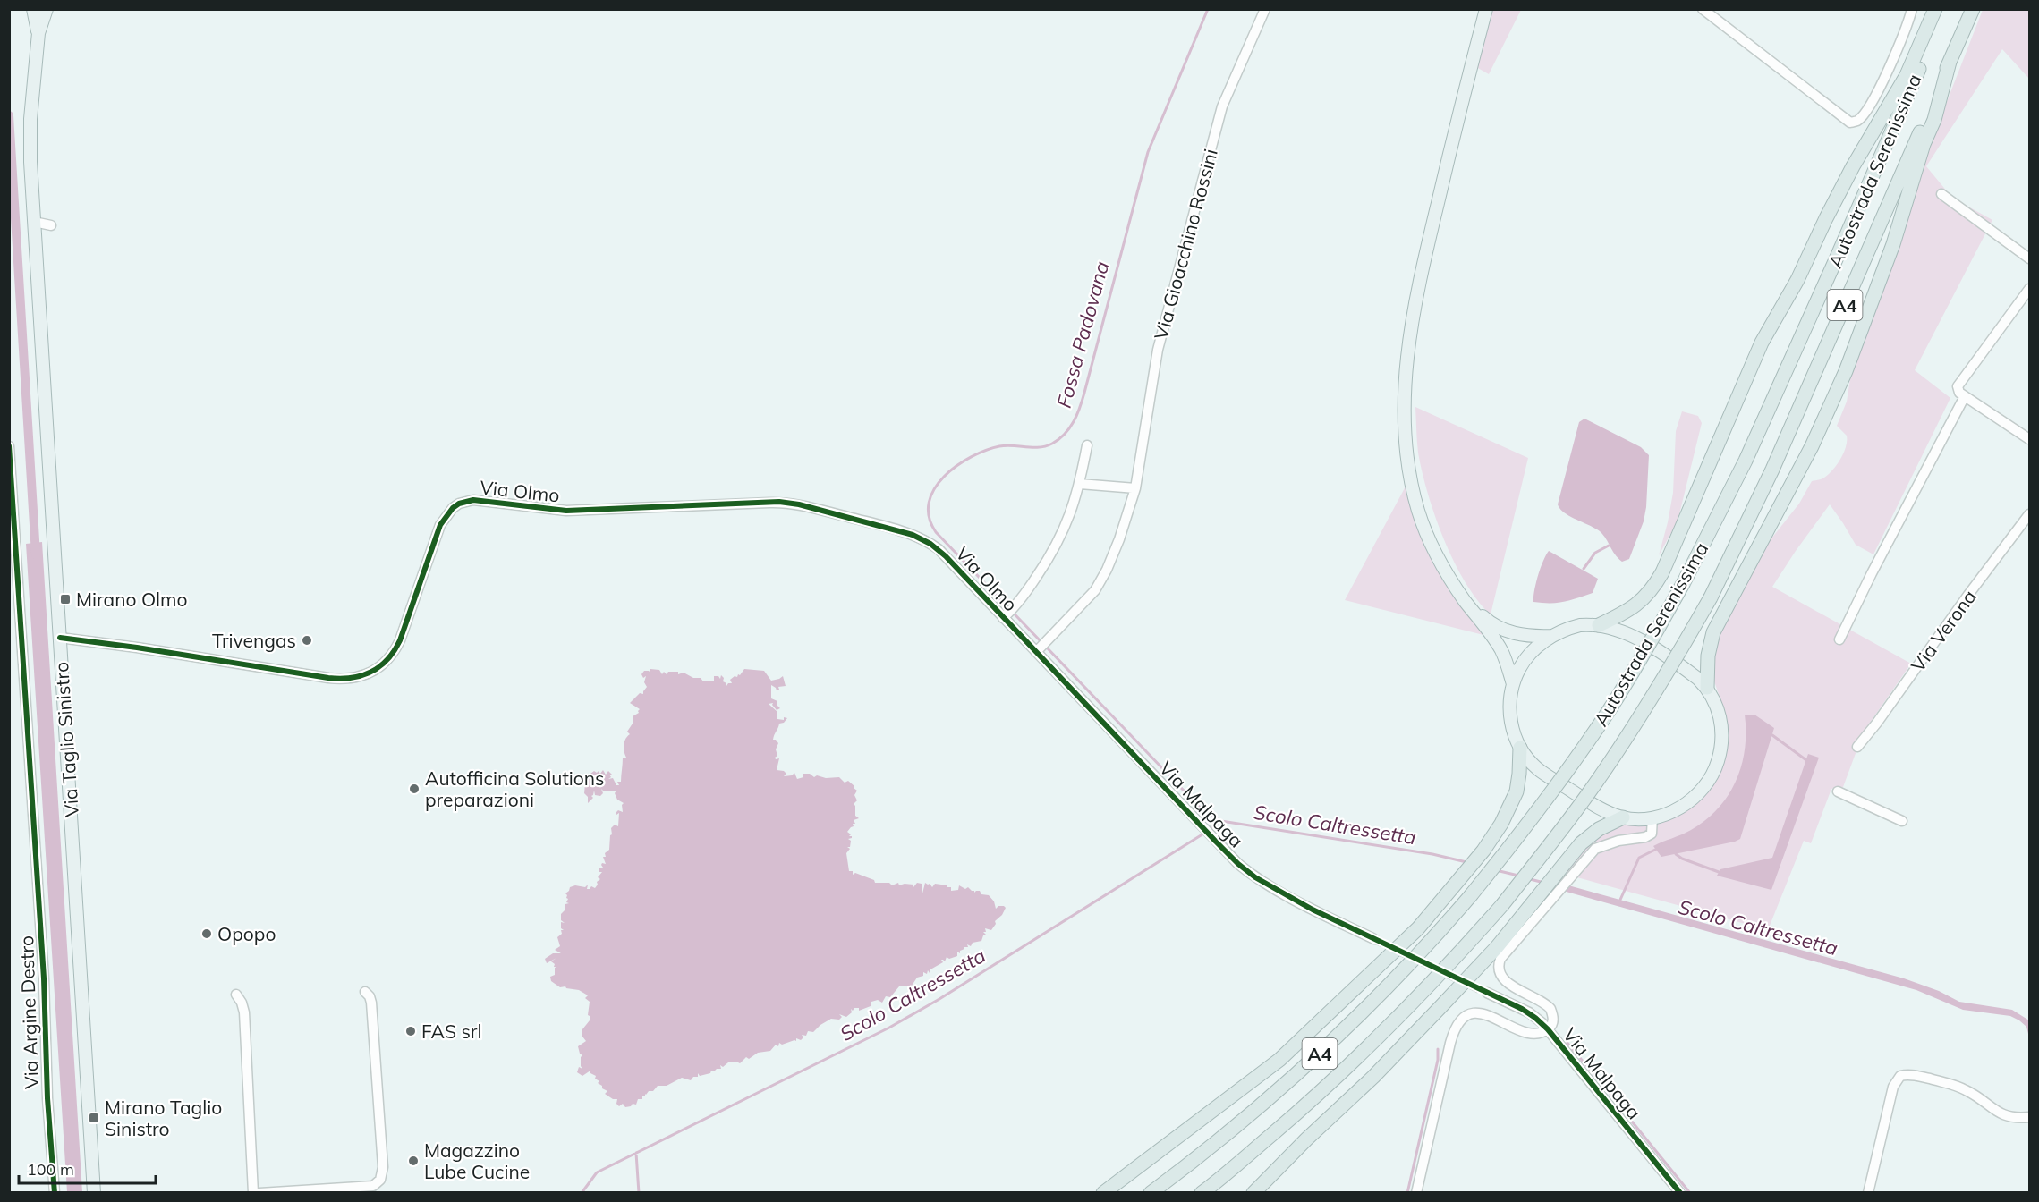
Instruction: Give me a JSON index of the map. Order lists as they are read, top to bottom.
{
  "streets": {
    "highway": ["Autostrada Serenissima", "A4"],
    "main road": ["Via Taglio Sinistro"],
    "street": [
      "Via Gioacchino Rossini",
      "Via Olmo",
      "Via Verona",
      "Via Malpaga",
      "Via Argine Destro"
    ]
  },
  "crossings": [
    ["Via Gioacchino Rossini", "Via Olmo"],
    ["Via Gioacchino Rossini", "Via Malpaga"],
    ["Via Olmo", "Via Taglio Sinistro"],
    ["Via Olmo", "Via Malpaga"]
  ],
  "water": ["Fossa Padovana", "Scolo Caltressetta"],
  "places": {
    "transit": ["Mirano Olmo", "Mirano Taglio Sinistro"],
    "other": [
      "Trivengas",
      "Autofficina Solutions preparazioni",
      "Opopo",
      "FAS srl",
      "Magazzino Lube Cucine"
    ]
  },
  "scale_bar": "100 m"
}
